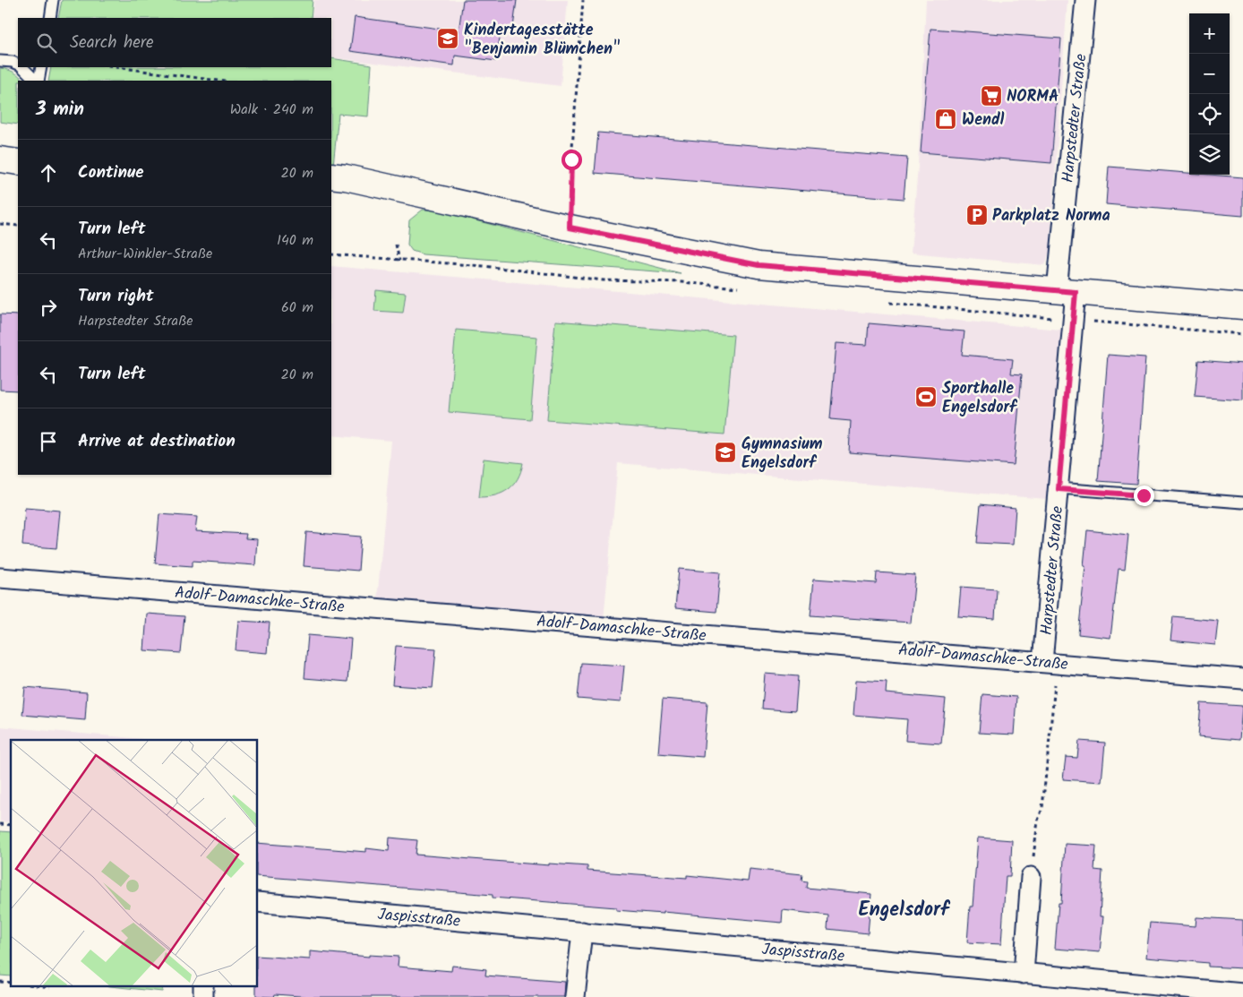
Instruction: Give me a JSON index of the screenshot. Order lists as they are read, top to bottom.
{
  "streets": {
    "street": ["Harpstedter Straße", "Adolf-Damaschke-Straße", "Jaspisstraße"]
  },
  "crossings": [
    ["Harpstedter Straße", "Adolf-Damaschke-Straße"]
  ],
  "districts": ["Engelsdorf"],
  "places": {
    "school or university": ["Kindertagesstätte \"Benjamin Blümchen\"", "Gymnasium Engelsdorf"],
    "supermarket": ["NORMA"],
    "shop": ["Wendl"],
    "parking": ["Parkplatz Norma"],
    "sports": ["Sporthalle Engelsdorf"]
  },
  "page": {
    "map_buttons": ["+", "−"],
    "search": "Search here",
    "heading": ["3 min", "Walk · 240 m"],
    "list": [
      ["Continue", "20 m"],
      ["Turn left", "Arthur-Winkler-Straße", "140 m"],
      ["Turn right", "Harpstedter Straße", "60 m"],
      ["Turn left", "20 m"],
      "Arrive at destination"
    ]
  }
}
